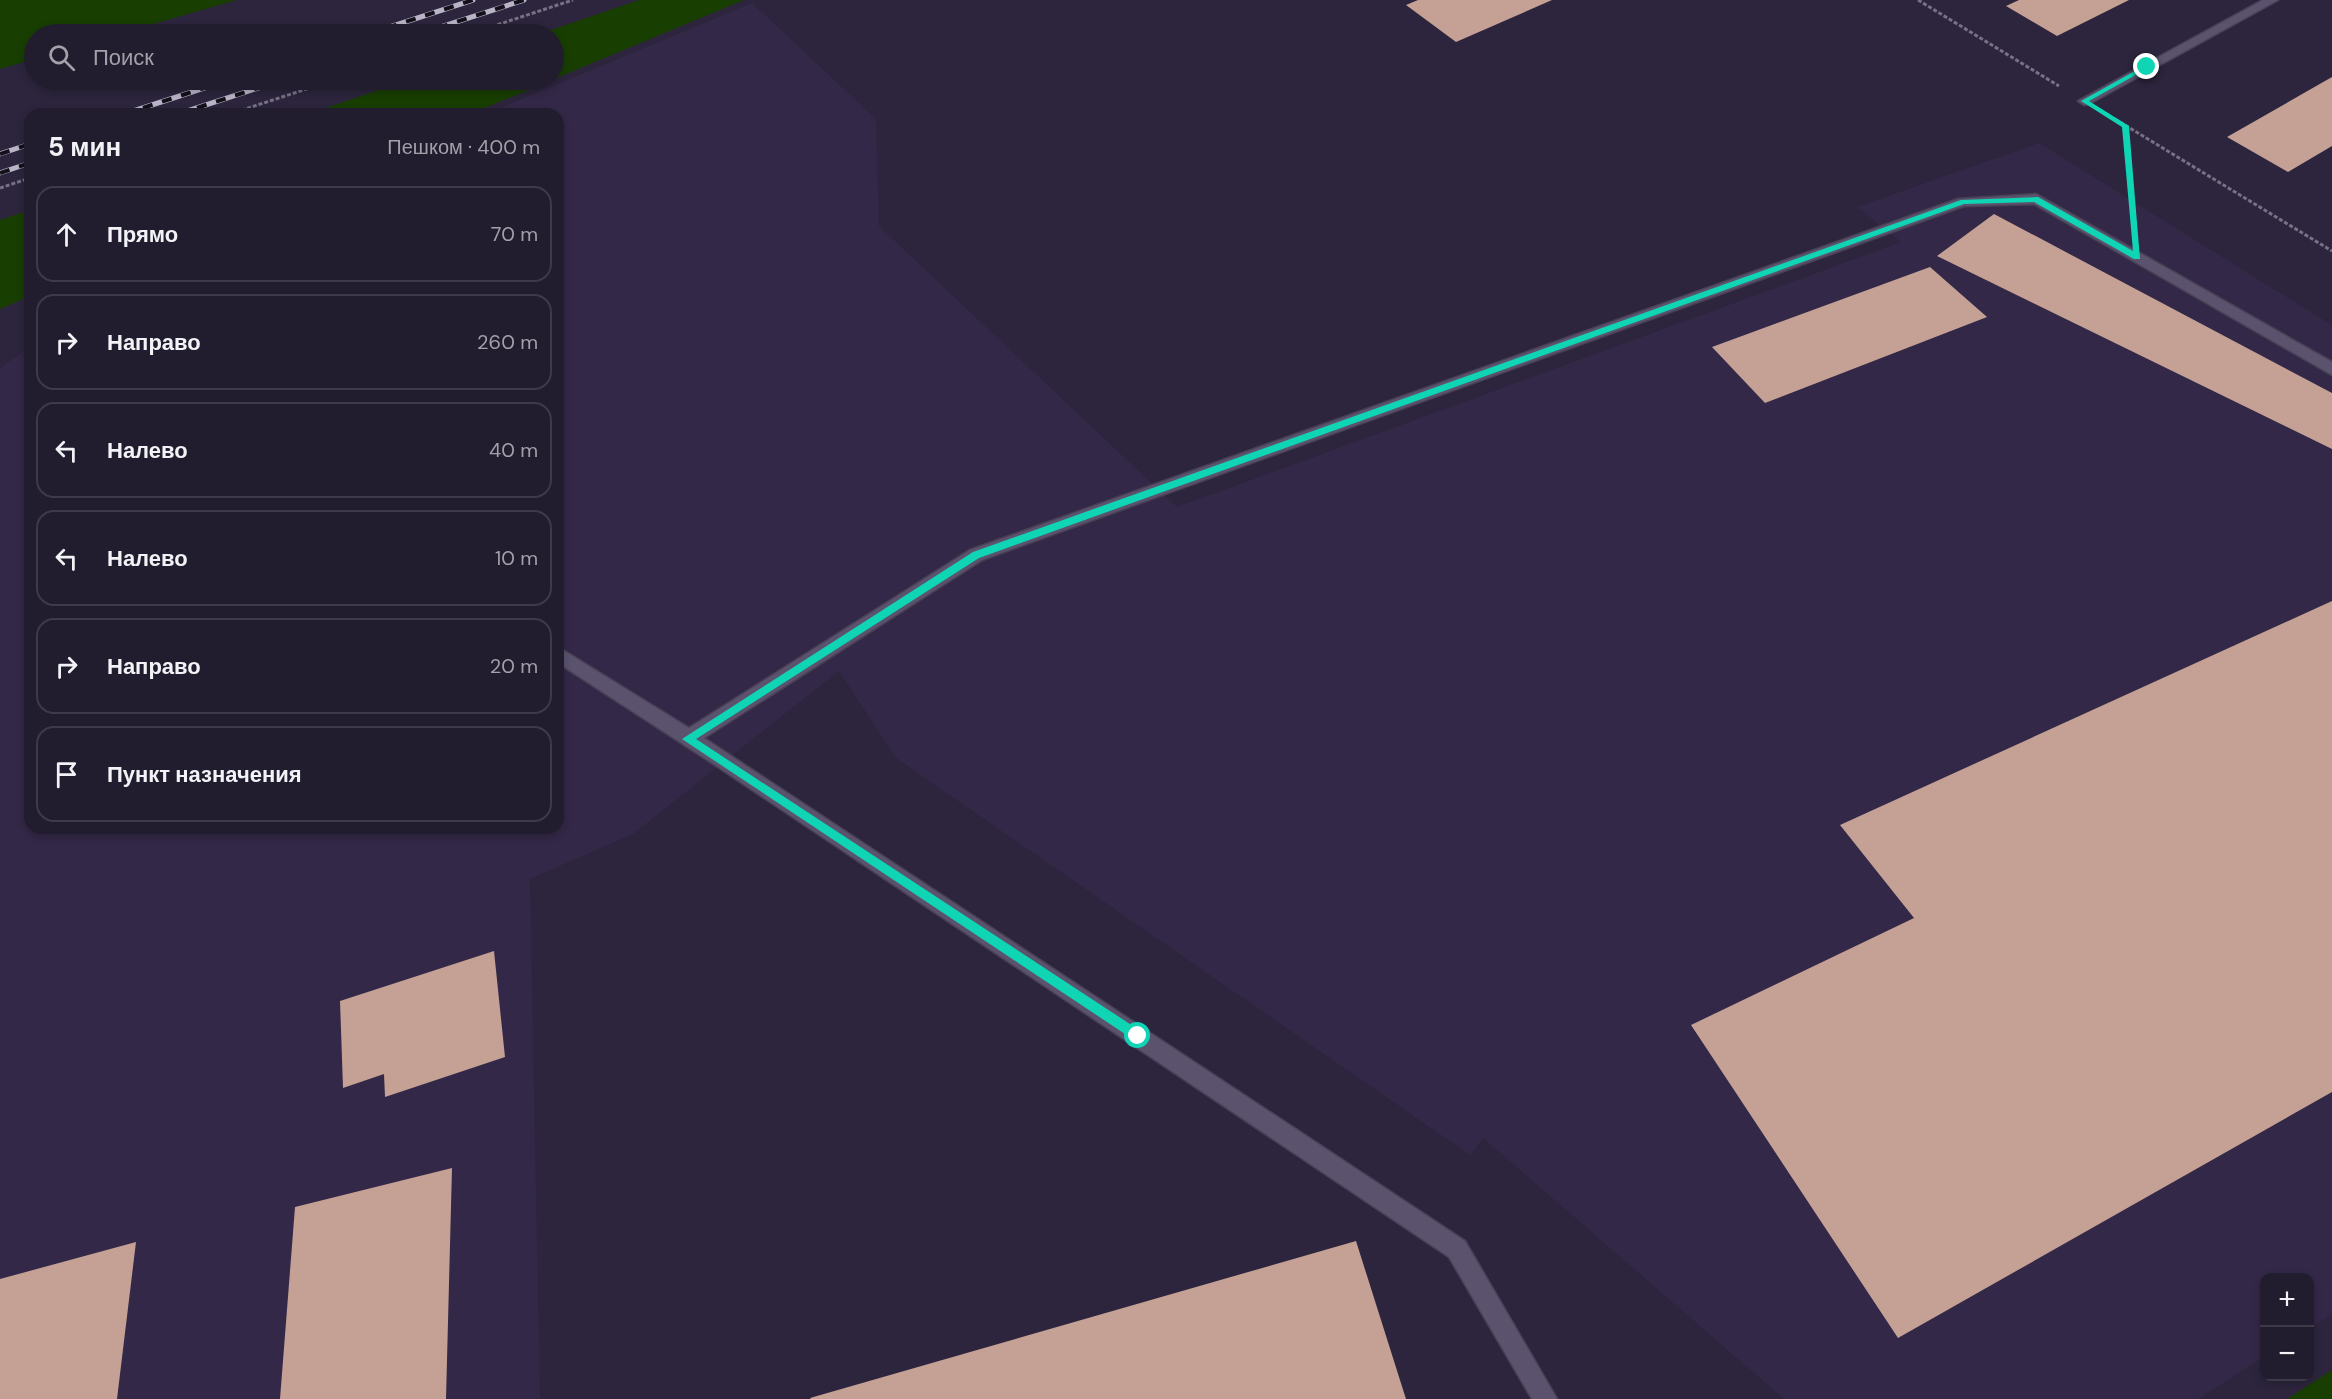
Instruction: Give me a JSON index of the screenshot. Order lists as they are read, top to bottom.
{
  "page": {
    "search": "Поиск",
    "heading": ["5 мин", "Пешком · 400 m"],
    "list": [
      ["Прямо", "70 m"],
      ["Направо", "260 m"],
      ["Налево", "40 m"],
      ["Налево", "10 m"],
      ["Направо", "20 m"],
      "Пункт назначения"
    ],
    "map_buttons": ["+", "−"]
  }
}
